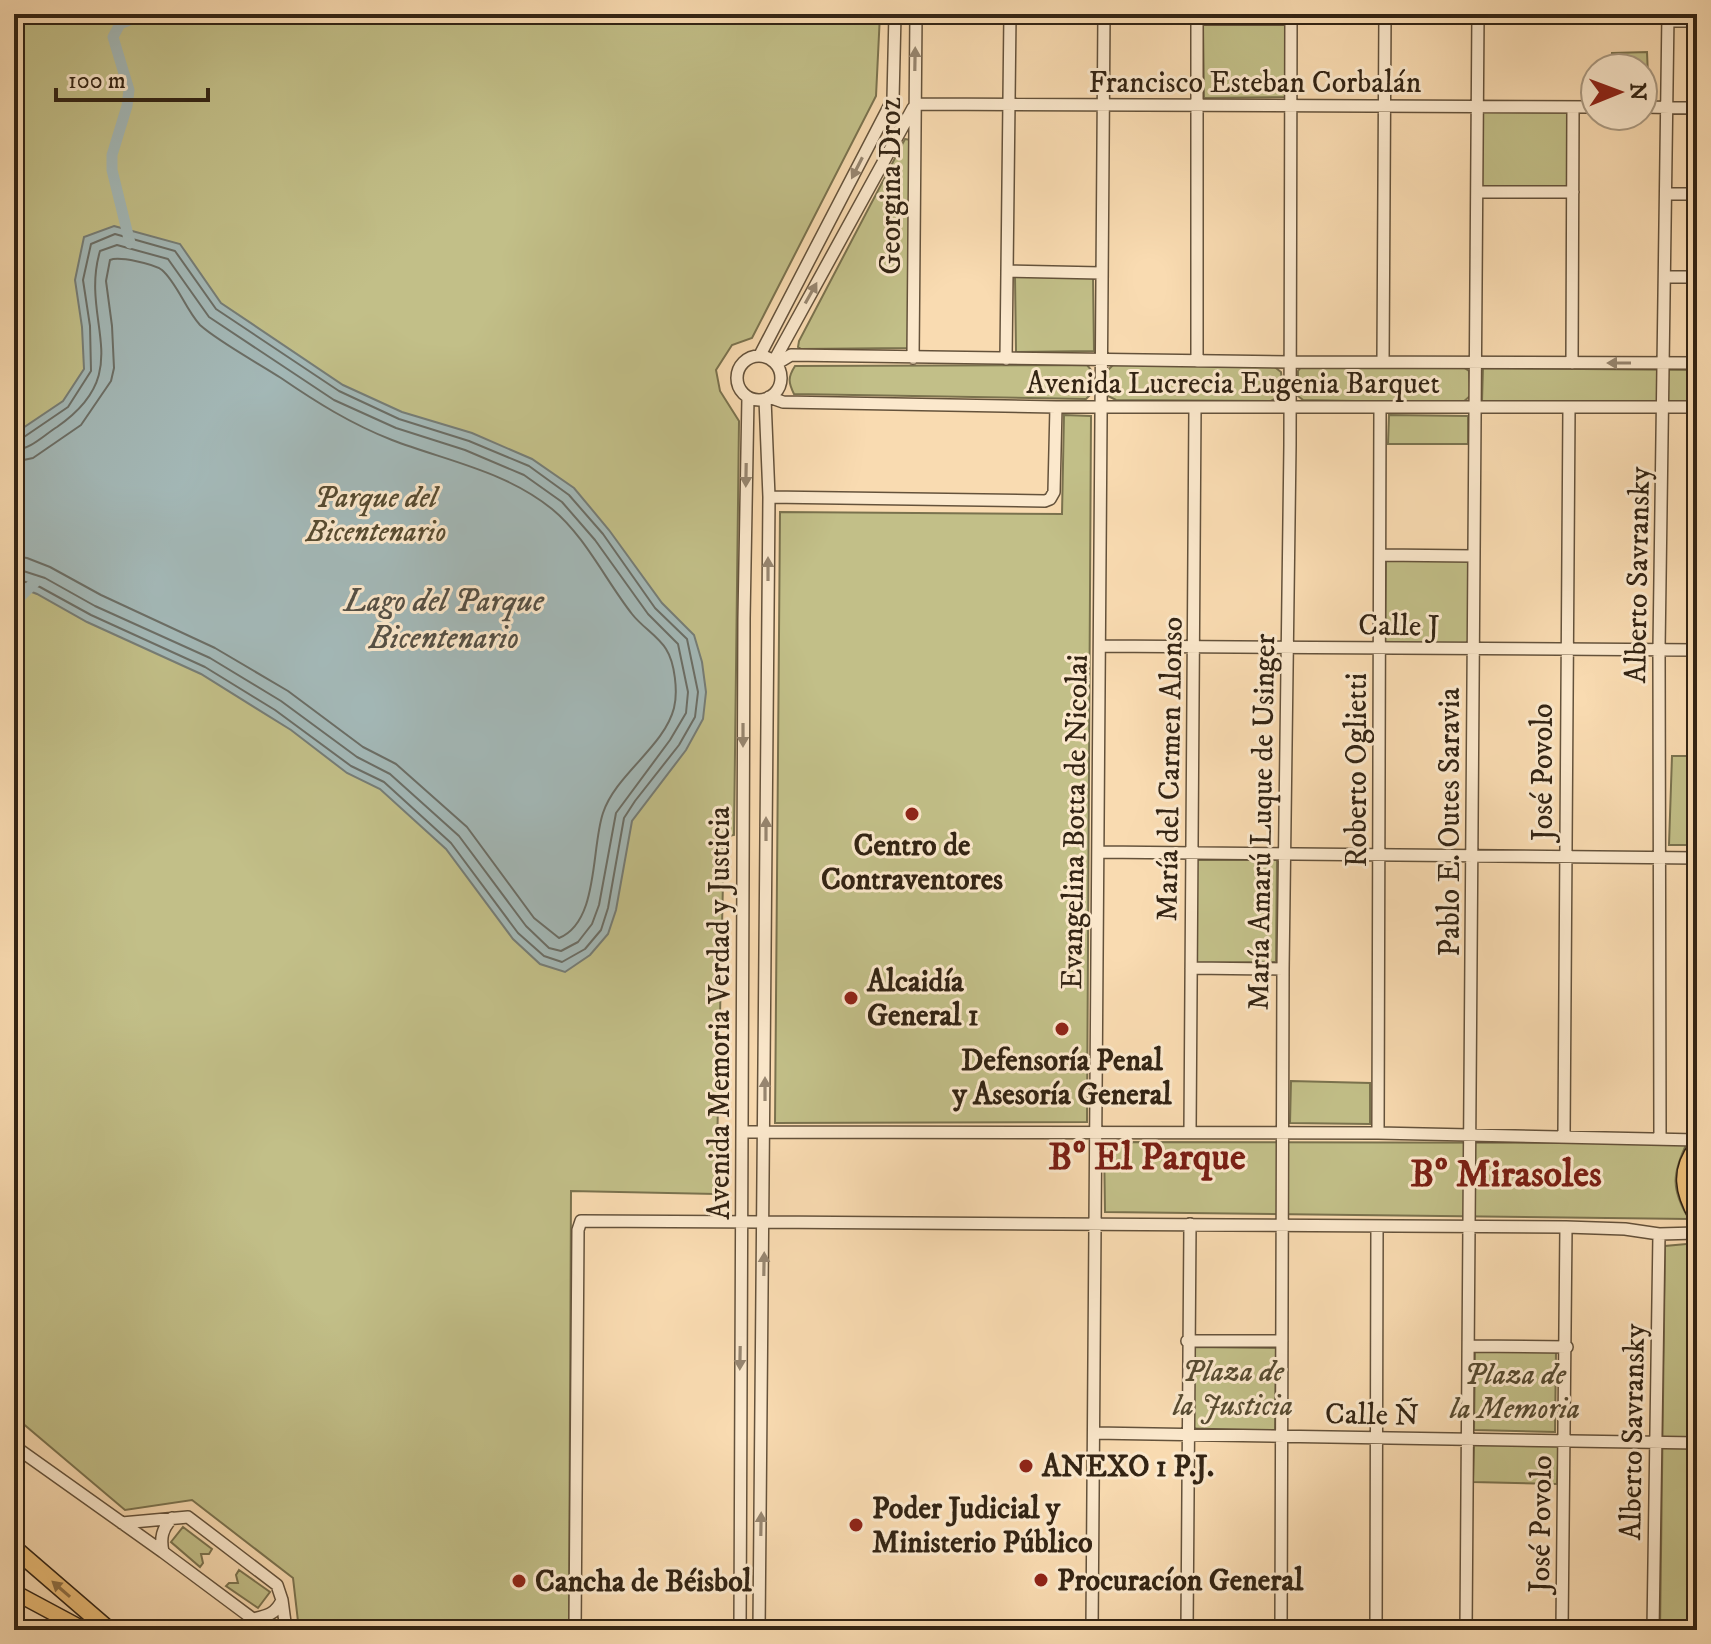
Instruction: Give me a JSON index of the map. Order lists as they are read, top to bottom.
{
  "streets": {
    "street": [
      "Francisco Esteban Corbalán",
      "Georgina Droz",
      "Avenida Lucrecia Eugenia Barquet",
      "Alberto Savransky",
      "Calle J",
      "María del Carmen Alonso",
      "Roberto Oglietti",
      "José Povolo",
      "Evangelina Botta de Nicolai",
      "María Amarú Luque de Usinger",
      "Pablo E. Outes Saravia",
      "Avenida Memoria Verdad y Justicia",
      "Calle Ñ"
    ]
  },
  "crossings": [
    ["Francisco Esteban Corbalán", "Georgina Droz"],
    ["Francisco Esteban Corbalán", "Evangelina Botta de Nicolai"],
    ["Francisco Esteban Corbalán", "María Amarú Luque de Usinger"],
    ["Francisco Esteban Corbalán", "Pablo E. Outes Saravia"],
    ["Francisco Esteban Corbalán", "Avenida Memoria Verdad y Justicia"],
    ["Georgina Droz", "Avenida Lucrecia Eugenia Barquet"],
    ["Georgina Droz", "Avenida Memoria Verdad y Justicia"],
    ["Avenida Lucrecia Eugenia Barquet", "Alberto Savransky"],
    ["Avenida Lucrecia Eugenia Barquet", "María del Carmen Alonso"],
    ["Avenida Lucrecia Eugenia Barquet", "Roberto Oglietti"],
    ["Avenida Lucrecia Eugenia Barquet", "José Povolo"],
    ["Avenida Lucrecia Eugenia Barquet", "Evangelina Botta de Nicolai"],
    ["Avenida Lucrecia Eugenia Barquet", "María Amarú Luque de Usinger"],
    ["Avenida Lucrecia Eugenia Barquet", "Pablo E. Outes Saravia"],
    ["Avenida Lucrecia Eugenia Barquet", "Avenida Memoria Verdad y Justicia"],
    ["Alberto Savransky", "Calle J"],
    ["Alberto Savransky", "Calle Ñ"],
    ["Calle J", "María del Carmen Alonso"],
    ["Calle J", "Roberto Oglietti"],
    ["Calle J", "José Povolo"],
    ["Calle J", "Evangelina Botta de Nicolai"],
    ["Calle J", "María Amarú Luque de Usinger"],
    ["Calle J", "Pablo E. Outes Saravia"],
    ["José Povolo", "Calle Ñ"],
    ["Evangelina Botta de Nicolai", "Calle Ñ"],
    ["María Amarú Luque de Usinger", "Calle Ñ"],
    ["Pablo E. Outes Saravia", "Calle Ñ"]
  ],
  "districts": ["Bº El Parque", "Bº Mirasoles"],
  "water": ["Lago del Parque Bicentenario"],
  "parks": ["Parque del Bicentenario", "Plaza de la Justicia", "Plaza de la Memoria"],
  "places": [
    "Centro de Contraventores",
    "Alcaidía General 1",
    "Defensoría Penal y Asesoría General",
    "ANEXO 1 P.J.",
    "Poder Judicial y Ministerio Público",
    "Procuracíon General",
    "Cancha de Béisbol"
  ],
  "scale_bar": "100 m",
  "north": "right"
}
